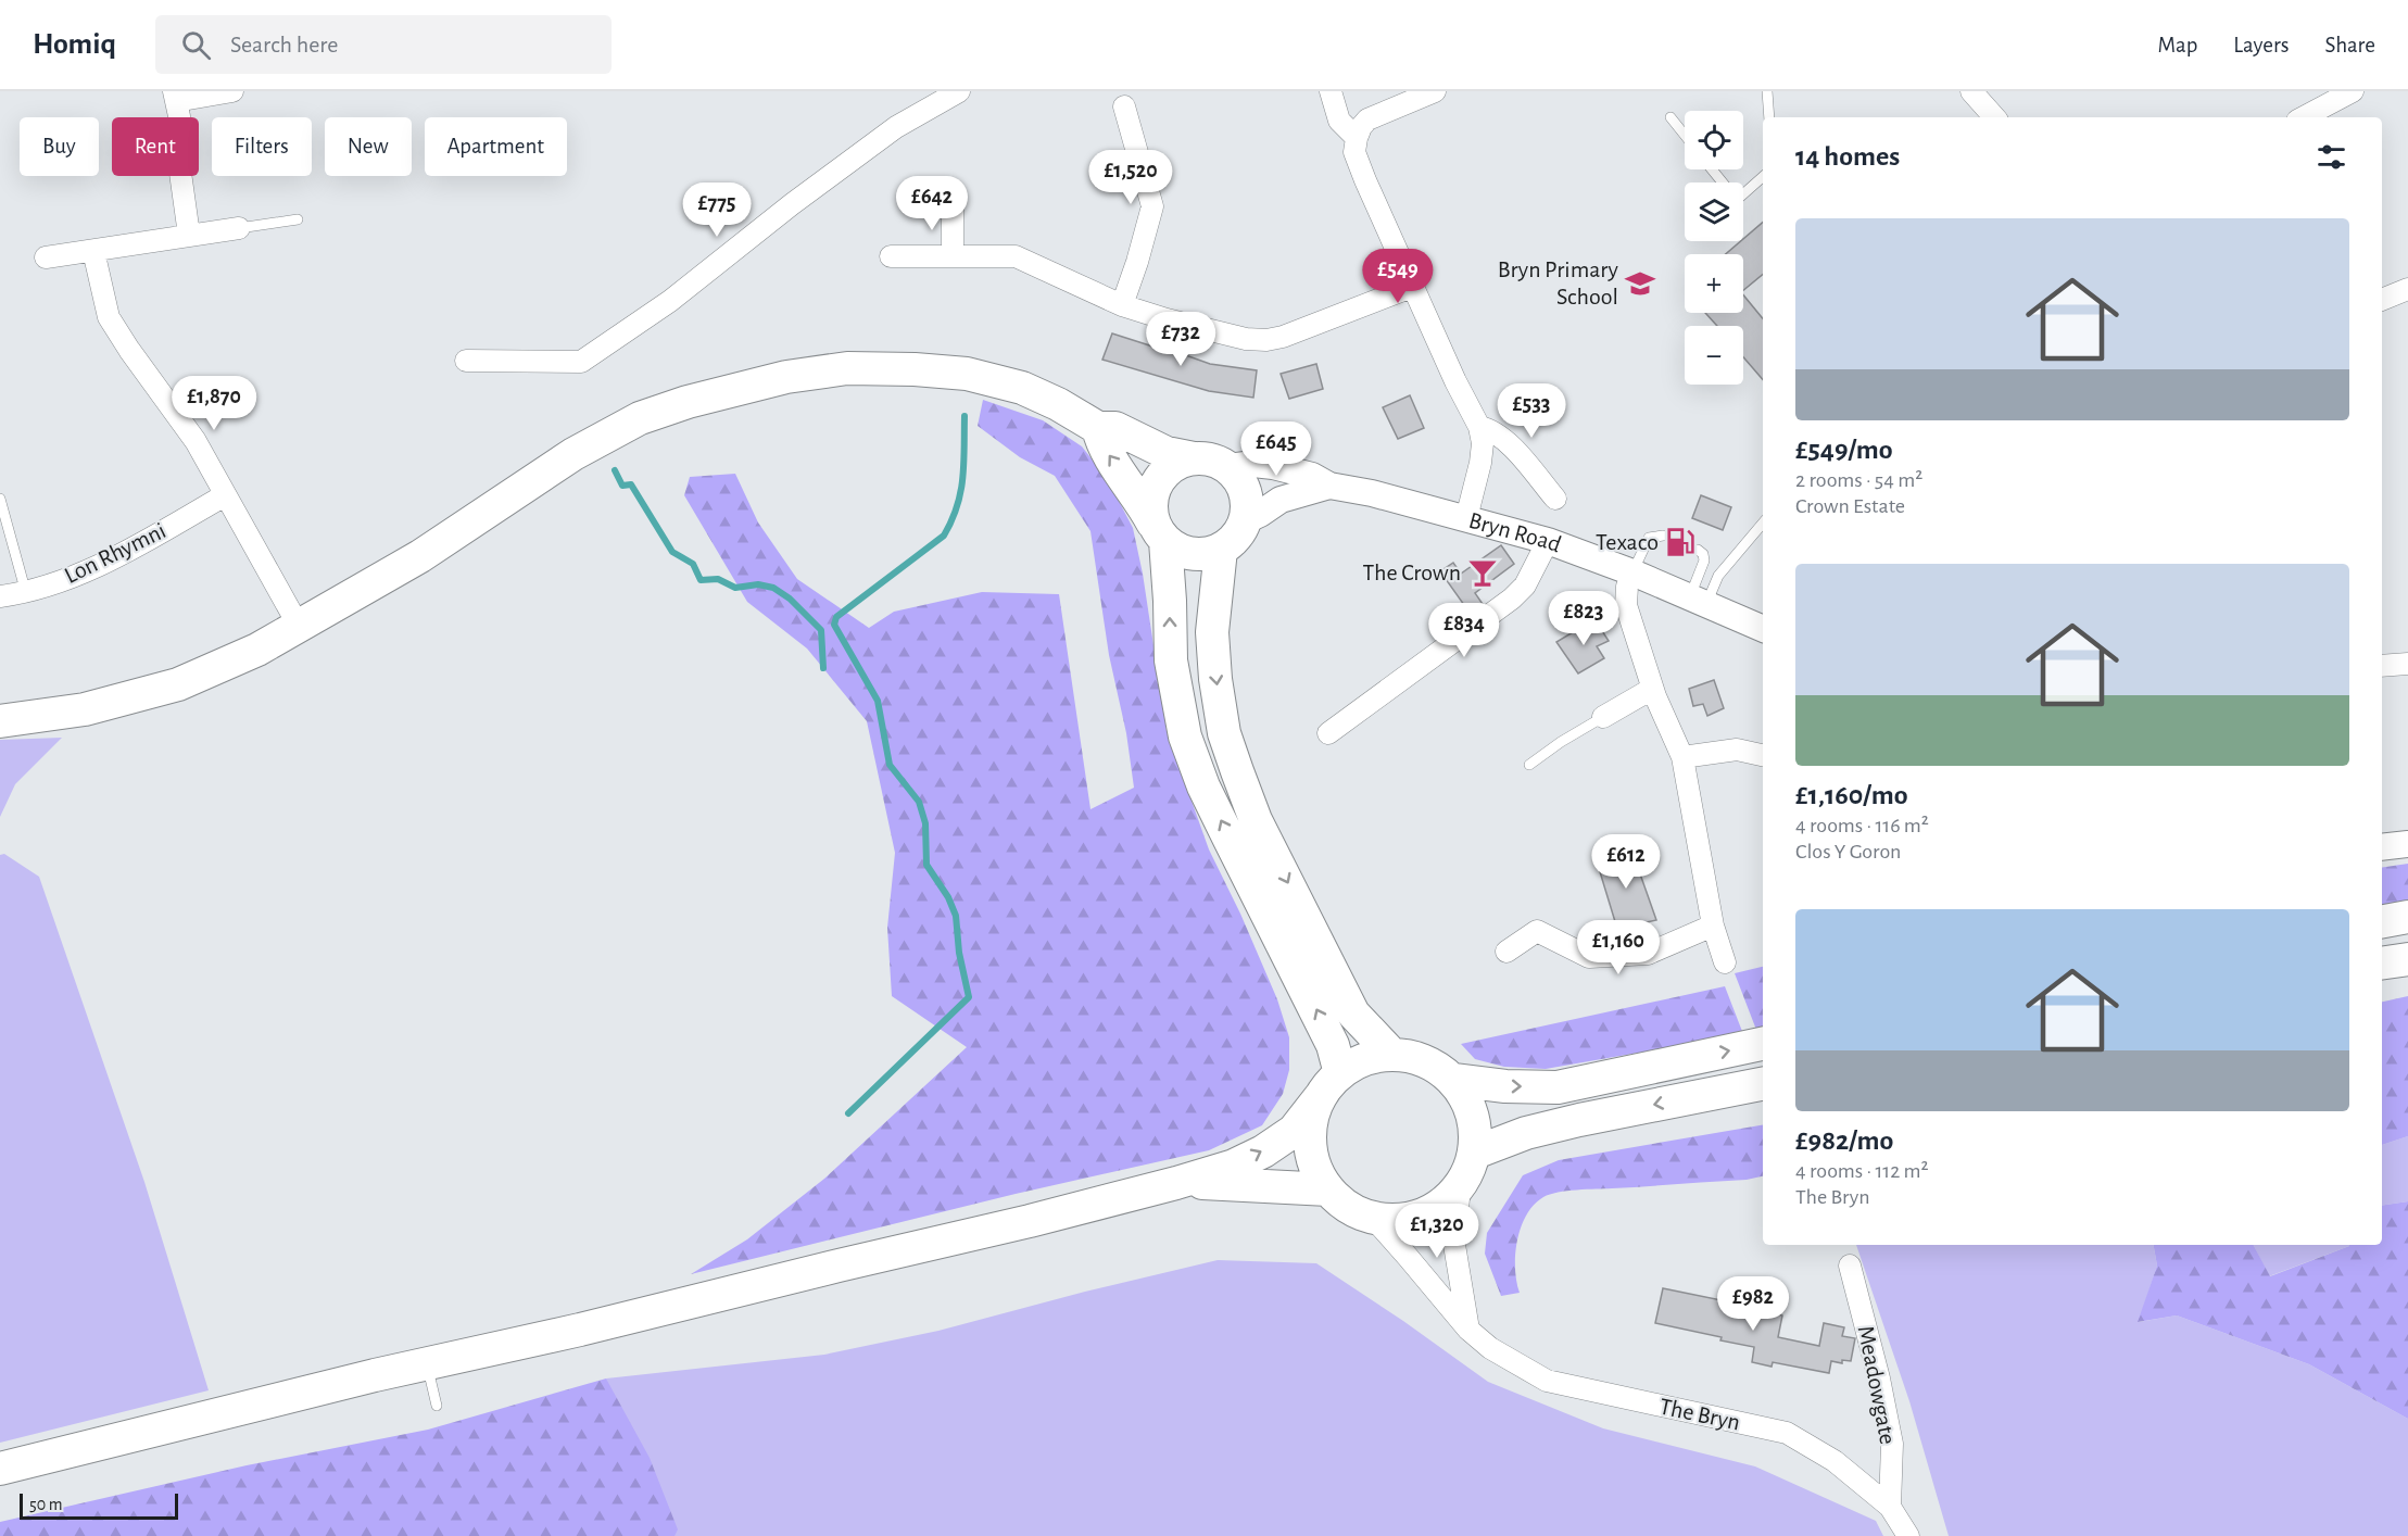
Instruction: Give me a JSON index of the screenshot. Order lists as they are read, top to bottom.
{
  "streets": {
    "street": [
      "Bryn Road",
      "Lon Rhymni",
      "Meadowgate",
      "The Bryn"
    ]
  },
  "crossings": [
    ["Meadowgate", "The Bryn"]
  ],
  "places": {
    "school or university": ["Bryn Primary School"],
    "fuel station": ["Texaco"],
    "bar": ["The Crown"]
  },
  "scale_bar": "50 m",
  "page": {
    "header": "Homiq",
    "search": "Search here",
    "nav": ["Map", "Layers", "Share"],
    "map_buttons": ["+", "−"],
    "chip": [
      "Buy",
      "Rent",
      "Filters",
      "New",
      "Apartment"
    ],
    "heading": "14 homes",
    "price": [
      "£1,520",
      "£642",
      "£775",
      "£549",
      "£732",
      "£1,870",
      "£533",
      "£645",
      "£823",
      "£834",
      "£612",
      "£1,160",
      "£1,320",
      "£982"
    ],
    "list": [
      {
        "name": "£549/mo",
        "note": "2 rooms · 54 m² · Crown Estate"
      },
      {
        "name": "£1,160/mo",
        "note": "4 rooms · 116 m² · Clos Y Goron"
      },
      {
        "name": "£982/mo",
        "note": "4 rooms · 112 m² · The Bryn"
      }
    ],
    "scale": "50 m"
  }
}
